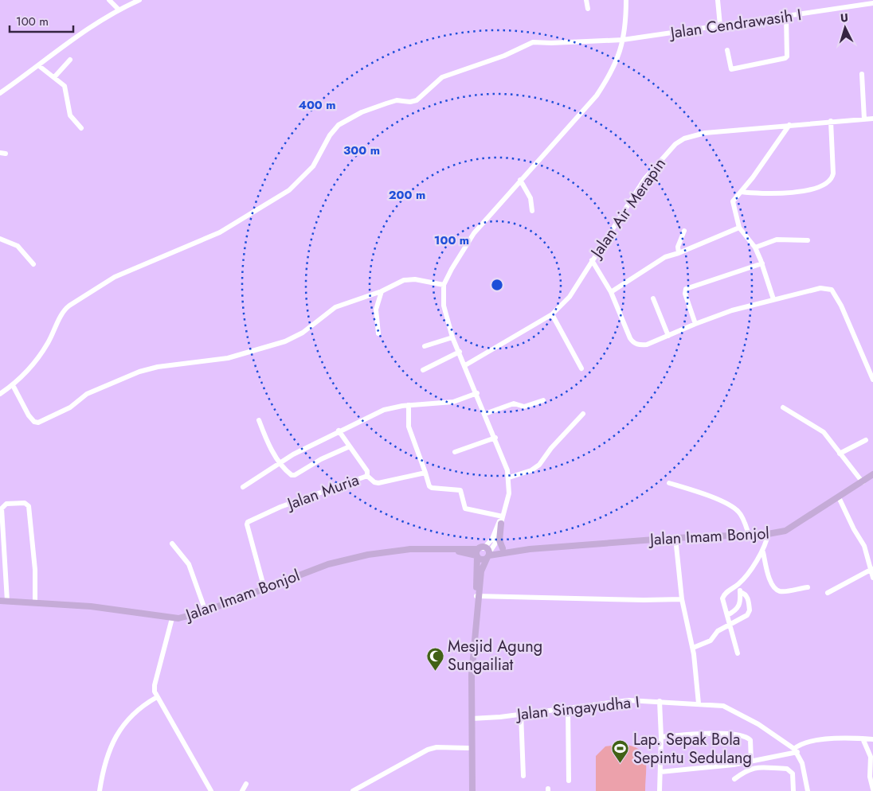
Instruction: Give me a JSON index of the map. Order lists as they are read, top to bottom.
{
  "streets": {
    "main road": ["Jalan Imam Bonjol"],
    "street": [
      "Jalan Cendrawasih I",
      "Jalan Air Merapin",
      "Jalan Muria",
      "Jalan Singayudha I"
    ]
  },
  "crossings": [
    ["Jalan Muria", "Jalan Imam Bonjol"]
  ],
  "places": {
    "mosque": ["Mesjid Agung Sungailiat"],
    "sports": ["Lap. Sepak Bola Sepintu Sedulang"]
  },
  "scale_bar": "100 m",
  "north": "top",
  "rings": [
    "400 m",
    "300 m",
    "200 m",
    "100 m"
  ]
}
